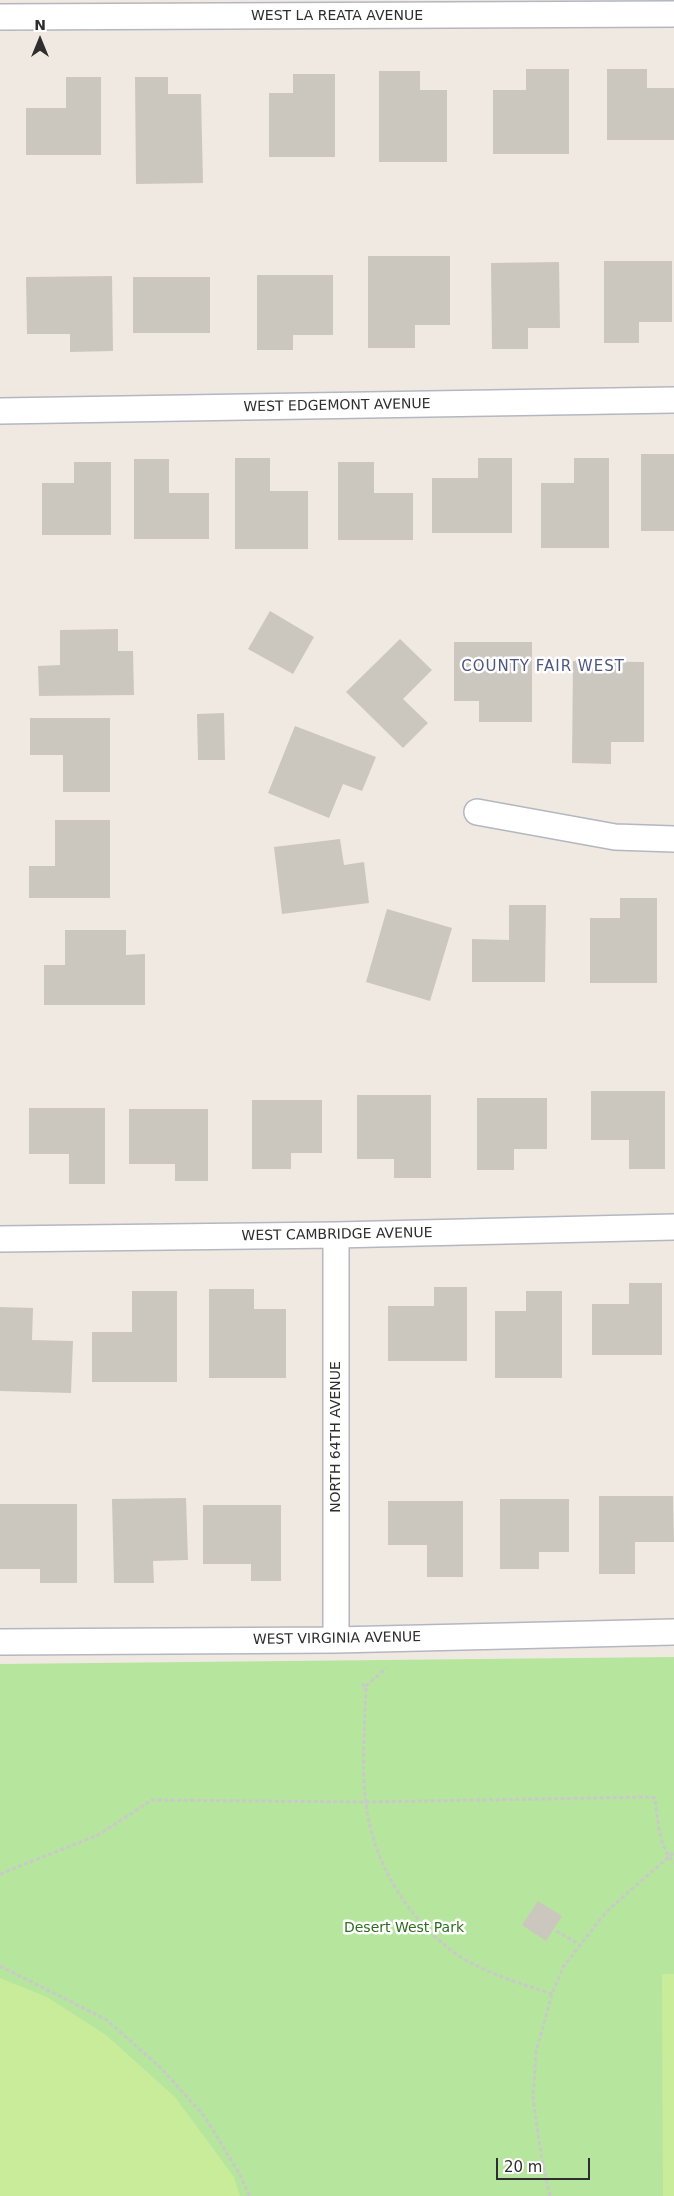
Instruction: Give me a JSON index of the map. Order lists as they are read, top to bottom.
{
  "streets": {
    "street": [
      "WEST LA REATA AVENUE",
      "WEST EDGEMONT AVENUE",
      "WEST CAMBRIDGE AVENUE",
      "NORTH 64TH AVENUE",
      "WEST VIRGINIA AVENUE"
    ]
  },
  "crossings": [
    ["WEST CAMBRIDGE AVENUE", "NORTH 64TH AVENUE"],
    ["NORTH 64TH AVENUE", "WEST VIRGINIA AVENUE"]
  ],
  "districts": ["COUNTY FAIR WEST"],
  "parks": ["Desert West Park"],
  "scale_bar": "20 m",
  "north": "top"
}
